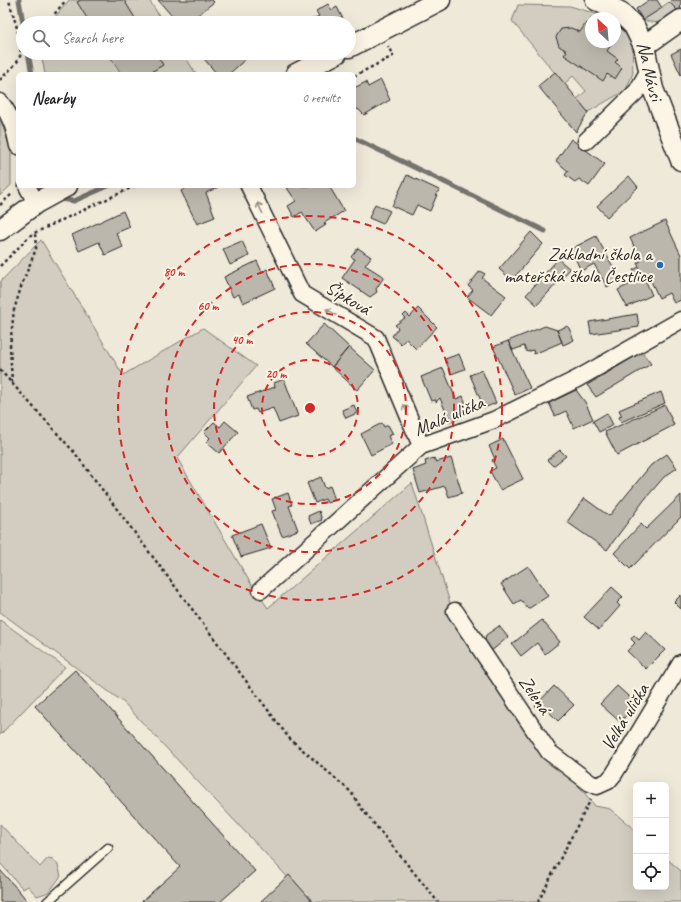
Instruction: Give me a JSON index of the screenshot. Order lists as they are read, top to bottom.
{
  "streets": {
    "street": [
      "Na Návsi",
      "Šípková",
      "Malá ulička",
      "Zelená",
      "Velká ulička"
    ]
  },
  "crossings": [
    ["Šípková", "Malá ulička"],
    ["Zelená", "Velká ulička"]
  ],
  "one_way": ["Šípková"],
  "places": ["Základní škola a mateřská škola Čestlice"],
  "north": "top left",
  "page": {
    "search": "Search here",
    "heading": ["Nearby", "0 results"],
    "map_buttons": ["+", "−"]
  },
  "rings": [
    "80 m",
    "60 m",
    "40 m",
    "20 m"
  ]
}
